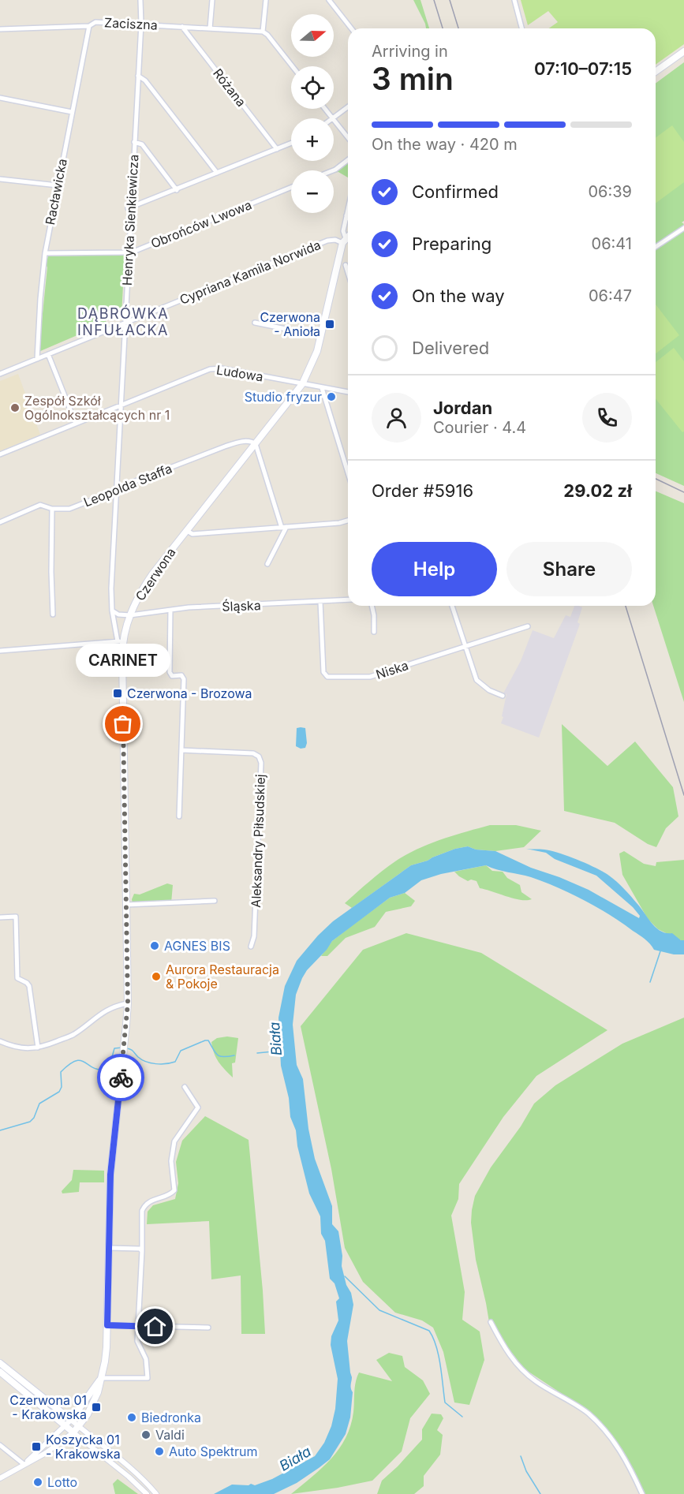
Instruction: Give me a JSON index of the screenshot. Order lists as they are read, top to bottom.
{
  "streets": {
    "main road": ["Czerwona"],
    "street": [
      "Zaciszna",
      "Różana",
      "Racławicka",
      "Henryka Sienkiewicza",
      "Obrońców Lwowa",
      "Cypriana Kamila Norwida",
      "Ludowa",
      "Leopolda Staffa",
      "Śląska",
      "Niska",
      "Aleksandry Piłsudskiej"
    ]
  },
  "crossings": [
    ["Zaciszna", "Różana"],
    ["Zaciszna", "Racławicka"],
    ["Zaciszna", "Henryka Sienkiewicza"],
    ["Racławicka", "Obrońców Lwowa"],
    ["Racławicka", "Cypriana Kamila Norwida"],
    ["Henryka Sienkiewicza", "Obrońców Lwowa"],
    ["Henryka Sienkiewicza", "Cypriana Kamila Norwida"],
    ["Henryka Sienkiewicza", "Ludowa"],
    ["Henryka Sienkiewicza", "Leopolda Staffa"],
    ["Henryka Sienkiewicza", "Czerwona"],
    ["Cypriana Kamila Norwida", "Czerwona"],
    ["Ludowa", "Czerwona"],
    ["Leopolda Staffa", "Czerwona"],
    ["Czerwona", "Śląska"],
    ["Śląska", "Niska"]
  ],
  "districts": ["DĄBRÓWKA INFUŁACKA"],
  "water": ["Biała"],
  "places": {
    "transit": [
      "Czerwona - Anioła",
      "Czerwona - Brozowa",
      "Czerwona 01 - Krakowska",
      "Koszycka 01 - Krakowska"
    ],
    "other": [
      "Studio fryzur",
      "Zespół Szkół Ogólnokształcących nr 1",
      "CARINET",
      "AGNES BIS",
      "Aurora Restauracja & Pokoje",
      "Biedronka",
      "Valdi",
      "Auto Spektrum",
      "Lotto"
    ]
  },
  "north": "right",
  "page": {
    "map_buttons": ["+", "−"],
    "heading": ["3 min", "Arriving in", "07:10–07:15"],
    "panel": [
      "Jordan",
      "Courier · 4.4",
      "Order #5916",
      "29.02 zł"
    ],
    "bar": "On the way · 420 m",
    "list": [
      ["Confirmed", "06:39"],
      ["Preparing", "06:41"],
      ["On the way", "06:47"],
      "Delivered"
    ],
    "buttons": ["Help", "Share"],
    "bubble": "CARINET"
  }
}
